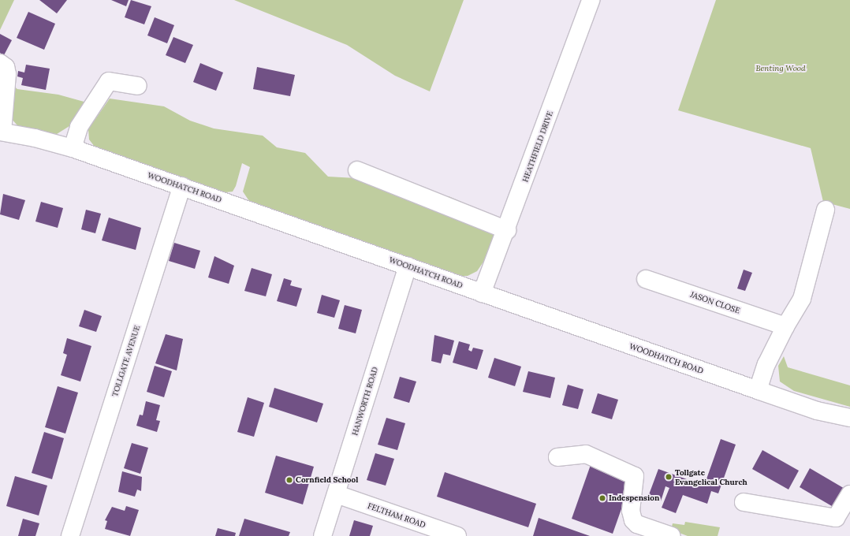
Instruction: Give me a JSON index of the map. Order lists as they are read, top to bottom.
{
  "streets": {
    "street": [
      "HEATHFIELD DRIVE",
      "WOODHATCH ROAD",
      "JASON CLOSE",
      "TOLLGATE AVENUE",
      "HANWORTH ROAD",
      "FELTHAM ROAD"
    ]
  },
  "crossings": [
    ["HEATHFIELD DRIVE", "WOODHATCH ROAD"],
    ["WOODHATCH ROAD", "TOLLGATE AVENUE"],
    ["WOODHATCH ROAD", "HANWORTH ROAD"],
    ["HANWORTH ROAD", "FELTHAM ROAD"]
  ],
  "parks": ["Benting Wood"],
  "places": ["Tollgate Evangelical Church", "Cornfield School", "Indespension"]
}
